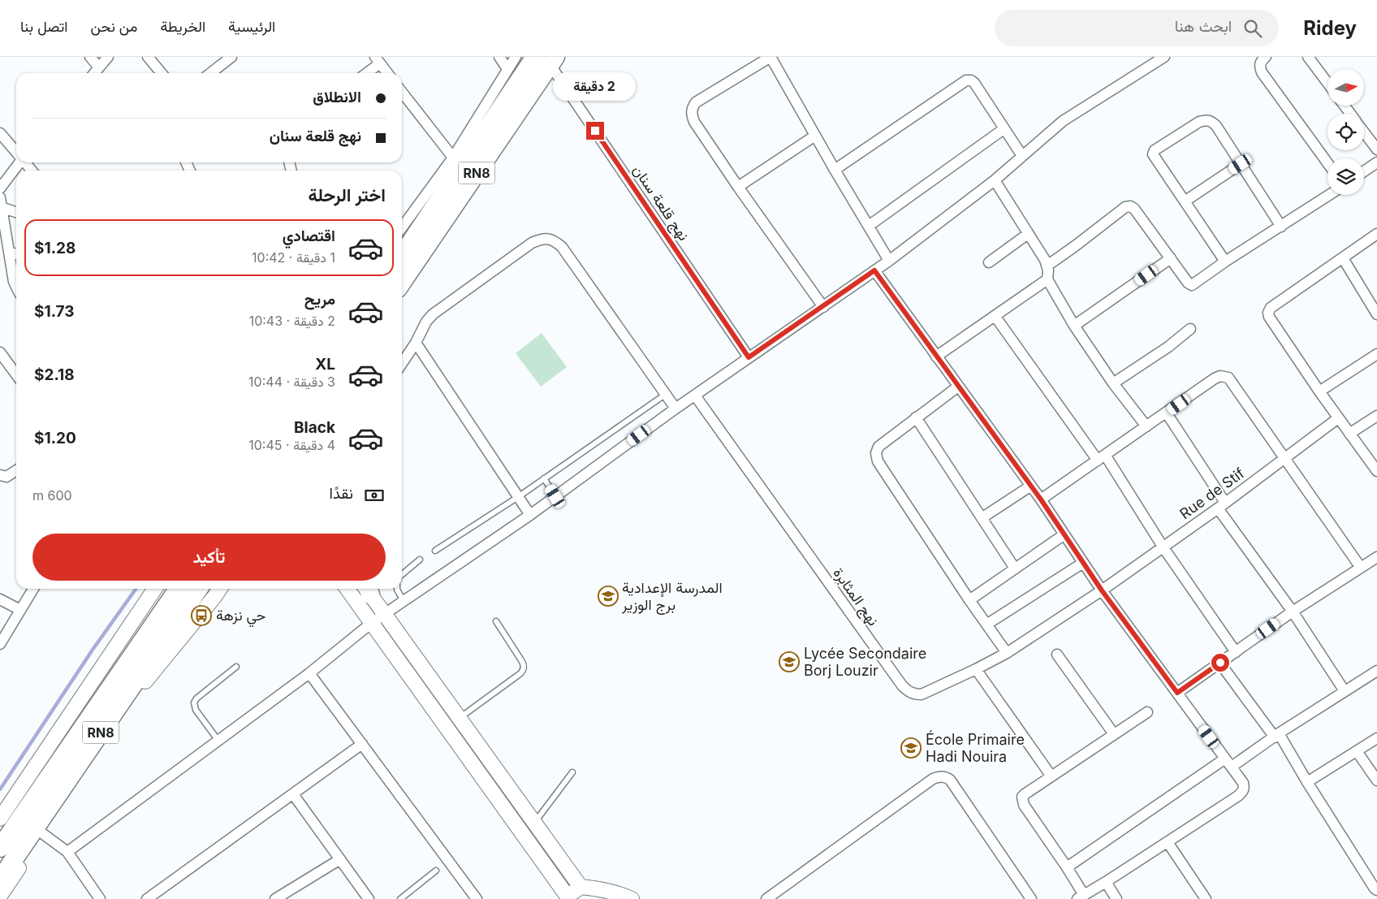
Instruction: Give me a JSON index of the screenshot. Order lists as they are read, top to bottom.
{
  "streets": {
    "highway": ["RN8"],
    "street": ["نهج قلعة سنان", "Rue de Stif", "نهج المثابرة"]
  },
  "crossings": [
    ["RN8", "نهج قلعة سنان"],
    ["Rue de Stif", "نهج المثابرة"]
  ],
  "places": {
    "school or university": ["المدرسة الإعدادية برج الوزير", "Lycée Secondaire Borj Louzir", "École Primaire Hadi Nouira"],
    "bus stop": ["حي نزهة"]
  },
  "north": "right",
  "page": {
    "header": "Ridey",
    "search": "ابحث هنا",
    "nav": [
      "الرئيسية",
      "الخريطة",
      "من نحن",
      "اتصل بنا"
    ],
    "bubble": "2 دقيقة",
    "banner": ["الانطلاق", "نهج قلعة سنان"],
    "heading": "اختر الرحلة",
    "list": [
      {
        "name": "اقتصادي",
        "note": "1 دقيقة · 10:42",
        "value": "$1.28"
      },
      {
        "name": "مريح",
        "note": "2 دقيقة · 10:43",
        "value": "$1.73"
      },
      {
        "name": "XL",
        "note": "3 دقيقة · 10:44",
        "value": "$2.18"
      },
      {
        "name": "Black",
        "note": "4 دقيقة · 10:45",
        "value": "$1.20"
      }
    ],
    "pay": ["نقدًا", "600 m"],
    "buttons": "تأكيد"
  }
}
